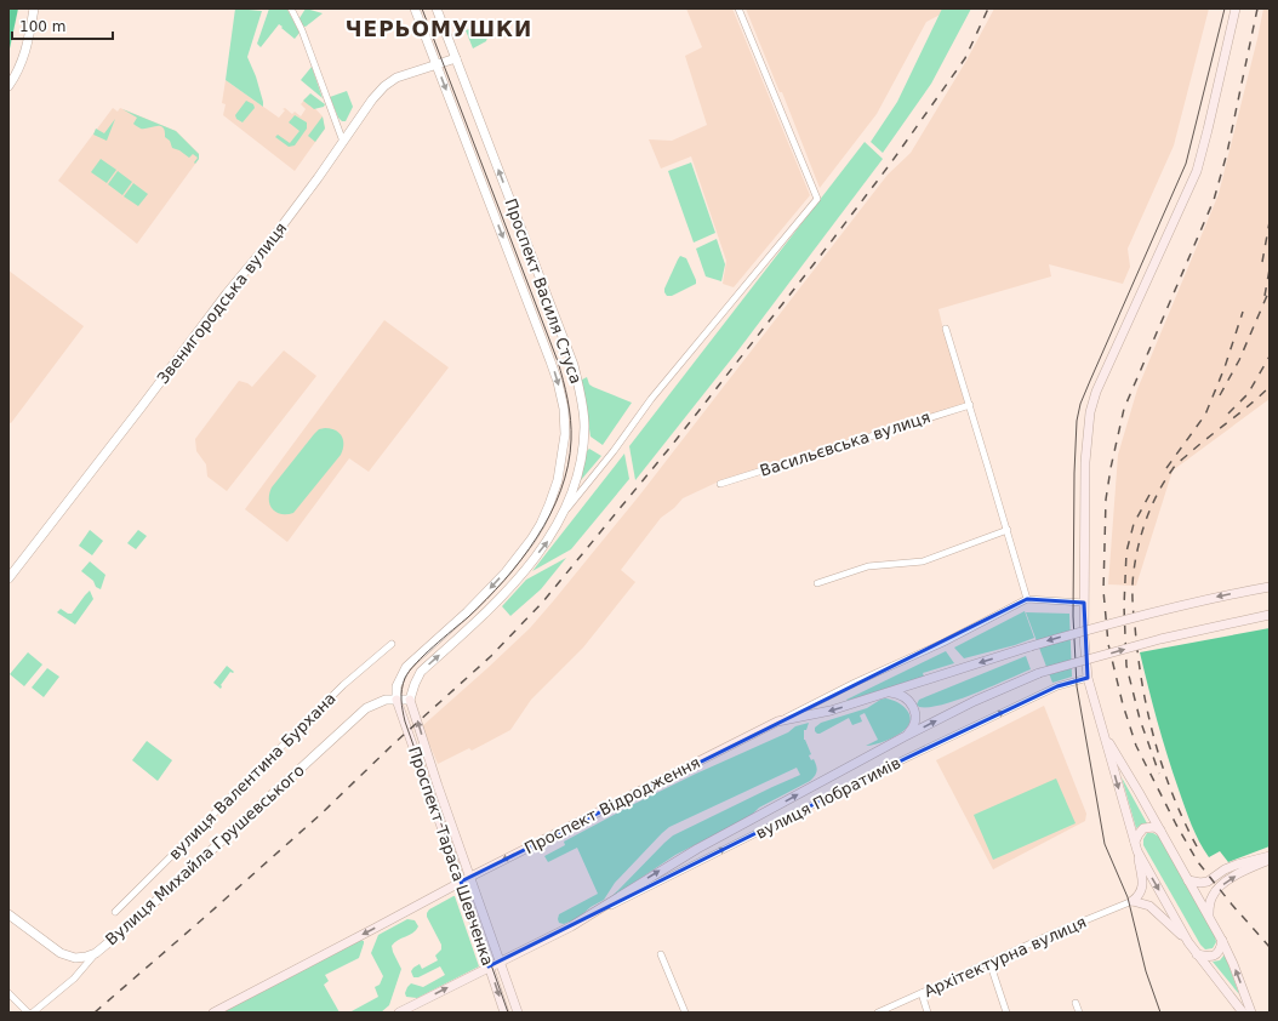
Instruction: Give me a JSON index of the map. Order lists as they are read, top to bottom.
{
  "streets": {
    "main road": ["Проспект Відродження", "Проспект Тараса Шевченка"],
    "street": [
      "Проспект Василя Стуса",
      "Звенигородська вулиця",
      "Васильєвська вулиця",
      "вулиця Валентина Бурхана",
      "вулиця Побратимів",
      "Вулиця Михайла Грушевського",
      "Архітектурна вулиця"
    ]
  },
  "crossings": [
    ["Проспект Василя Стуса", "Звенигородська вулиця"],
    ["Проспект Василя Стуса", "Вулиця Михайла Грушевського"],
    ["Проспект Василя Стуса", "Проспект Тараса Шевченка"],
    ["Проспект Відродження", "Проспект Тараса Шевченка"],
    ["Вулиця Михайла Грушевського", "Проспект Тараса Шевченка"]
  ],
  "one_way": ["вулиця Побратимів"],
  "districts": ["ЧЕРЬОМУШКИ"],
  "scale_bar": "100 m"
}
